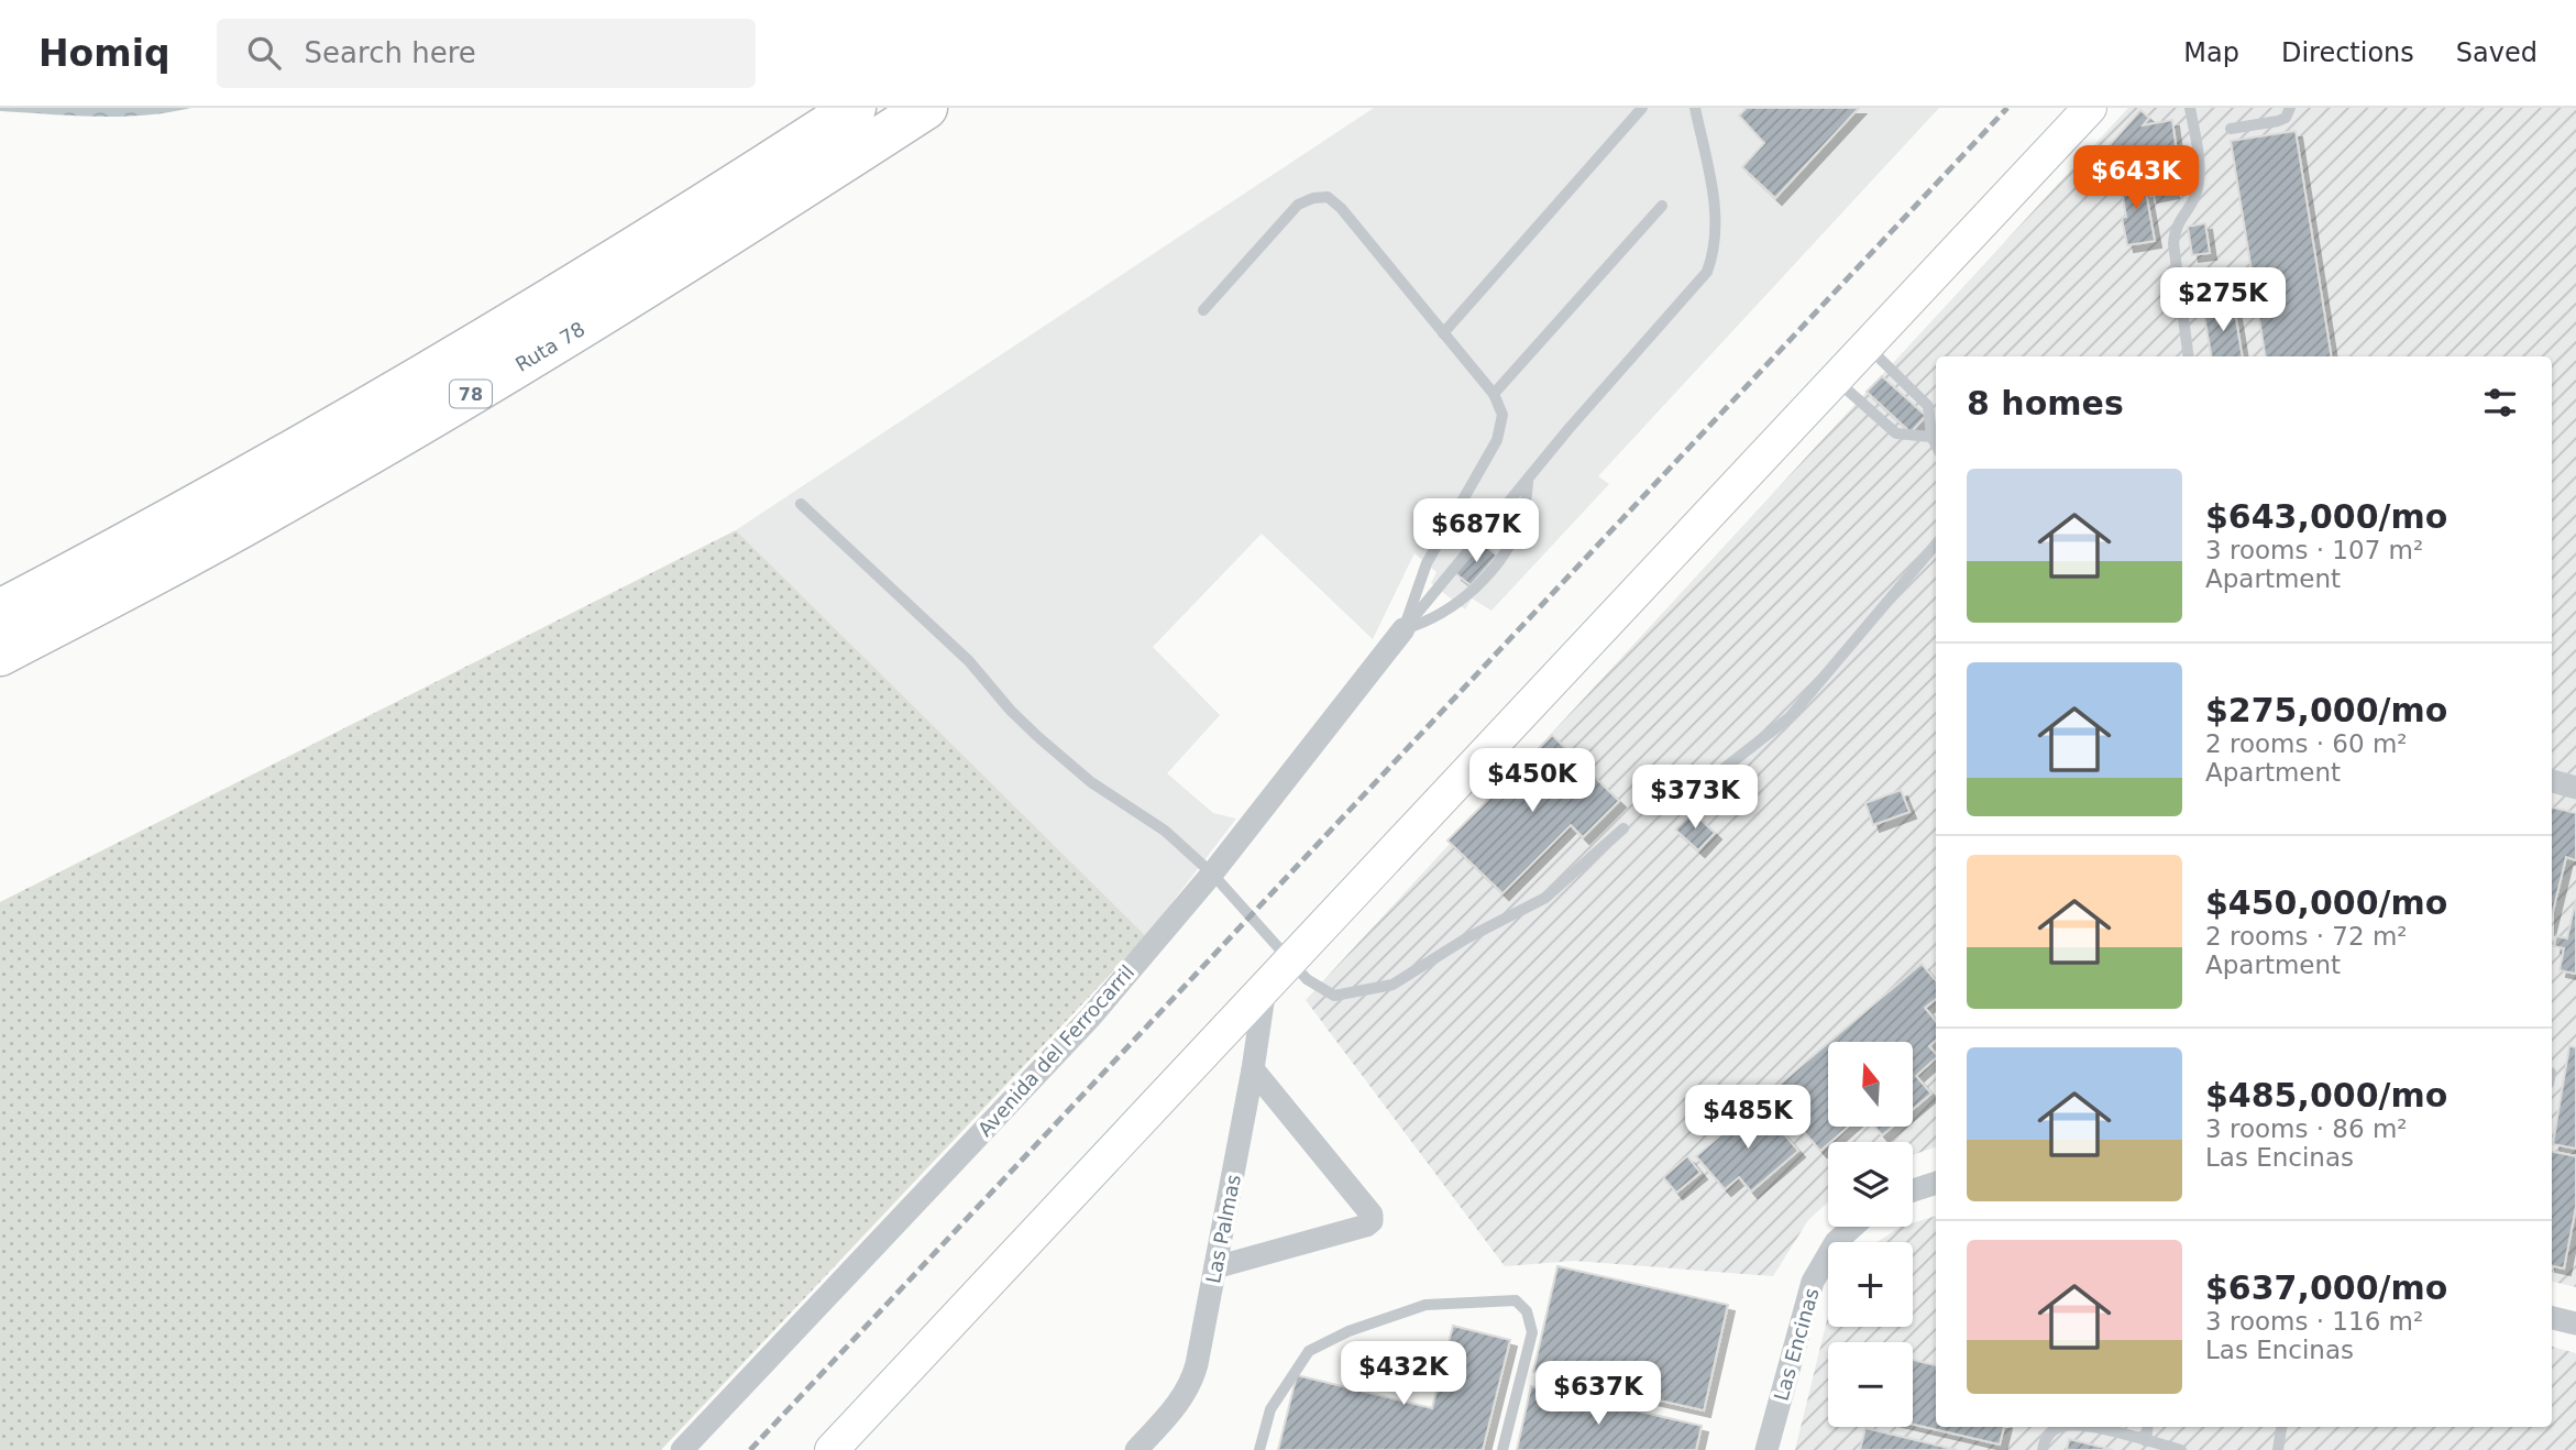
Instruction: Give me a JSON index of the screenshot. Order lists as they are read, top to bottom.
{
  "streets": {
    "highway": ["Ruta 78", "78"],
    "street": ["Avenida del Ferrocarril", "Las Palmas", "Las Encinas"]
  },
  "north": "top",
  "page": {
    "header": "Homiq",
    "search": "Search here",
    "nav": ["Map", "Directions", "Saved"],
    "price": [
      "$643K",
      "$275K",
      "$687K",
      "$450K",
      "$373K",
      "$485K",
      "$432K",
      "$637K"
    ],
    "heading": "8 homes",
    "list": [
      {
        "name": "$643,000/mo",
        "note": "3 rooms · 107 m² · Apartment"
      },
      {
        "name": "$275,000/mo",
        "note": "2 rooms · 60 m² · Apartment"
      },
      {
        "name": "$450,000/mo",
        "note": "2 rooms · 72 m² · Apartment"
      },
      {
        "name": "$485,000/mo",
        "note": "3 rooms · 86 m² · Las Encinas"
      },
      {
        "name": "$637,000/mo",
        "note": "3 rooms · 116 m² · Las Encinas"
      }
    ],
    "map_buttons": ["+", "−"]
  }
}
